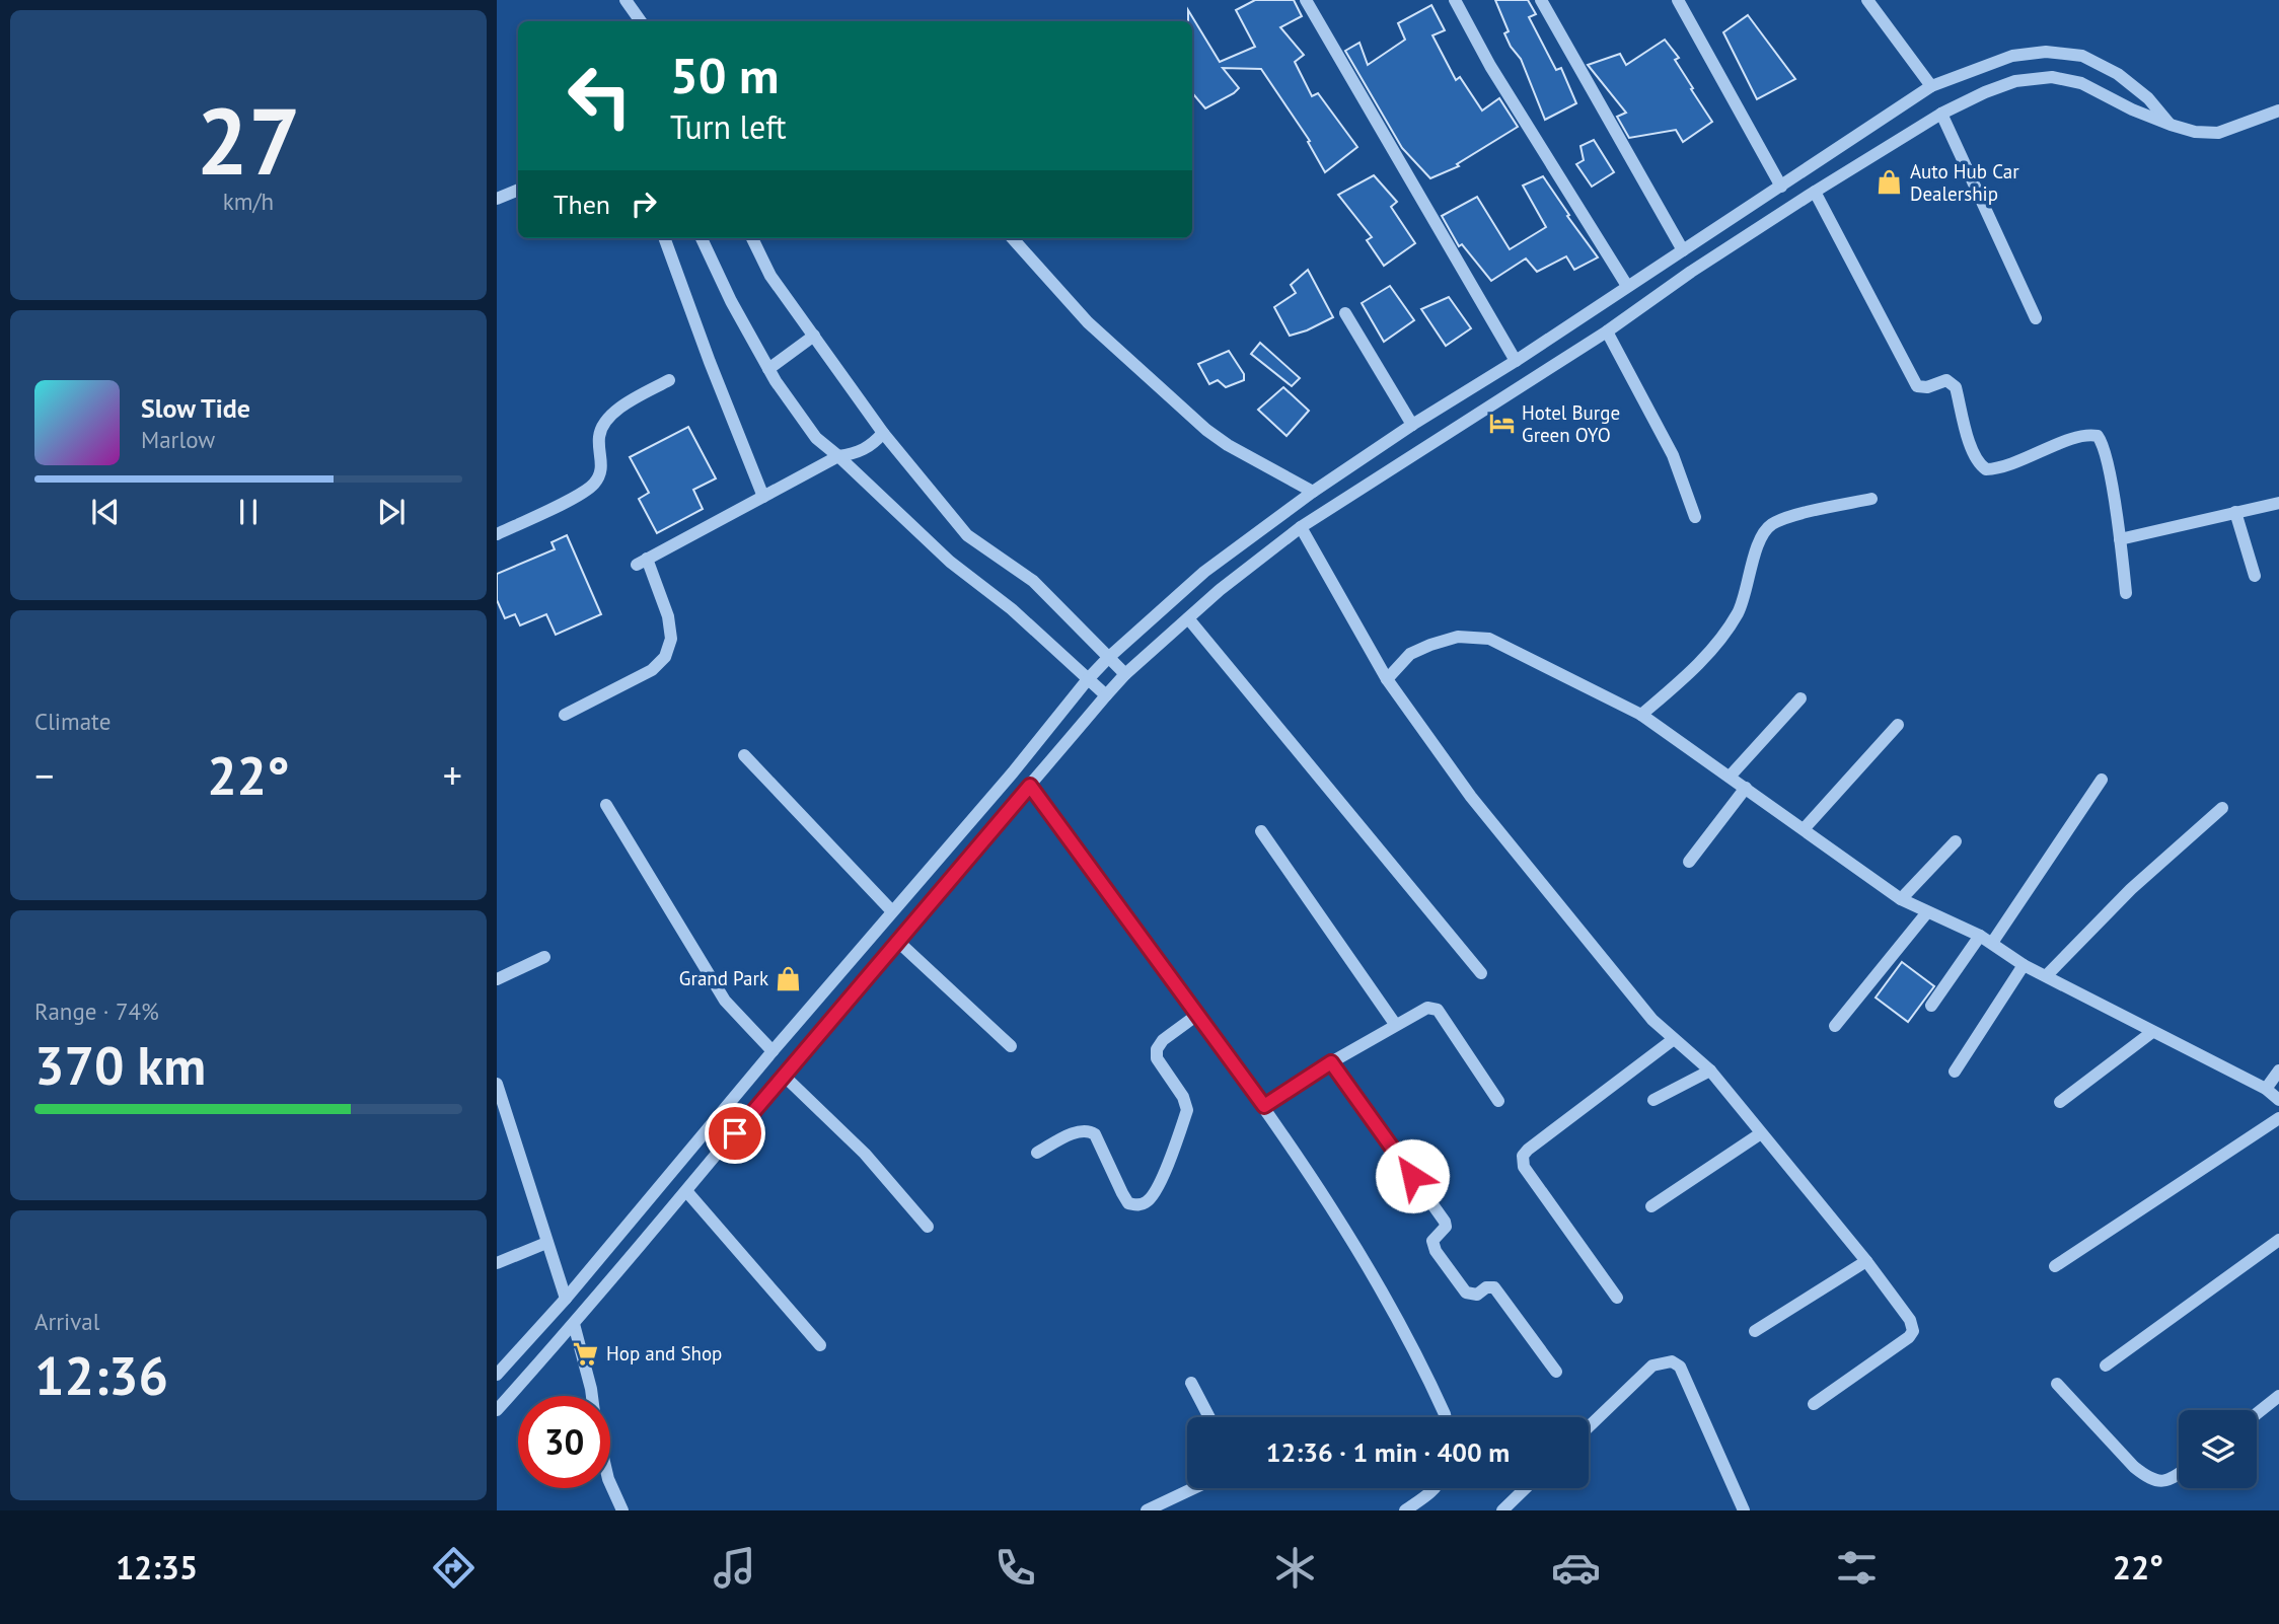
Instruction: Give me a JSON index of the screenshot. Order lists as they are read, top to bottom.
{
  "places": {
    "shop": ["Auto Hub Car Dealership", "Grand Park"],
    "hotel": ["Hotel Burge Green OYO"],
    "supermarket": ["Hop and Shop"]
  },
  "page": {
    "tile": [
      ["27", "km/h"],
      "Climate",
      ["Range · 74%", "370 km"],
      ["Arrival", "12:36"]
    ],
    "turn": ["50 m", "Turn left"],
    "then": "Then",
    "song": ["Slow Tide", "Marlow"],
    "heat": ["−", "22°", "+"],
    "limit": "30",
    "trip": "12:36 · 1 min · 400 m",
    "tabs": ["12:35", "22°"]
  }
}
